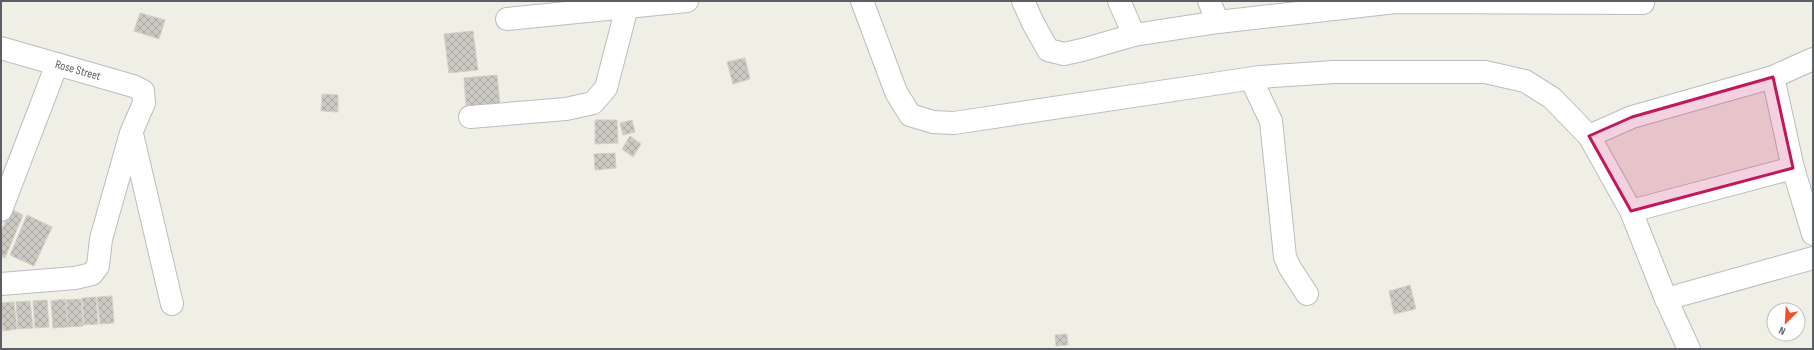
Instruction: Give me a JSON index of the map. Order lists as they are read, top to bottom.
{
  "streets": {
    "street": ["Rose Street"]
  },
  "north": "bottom left"
}
